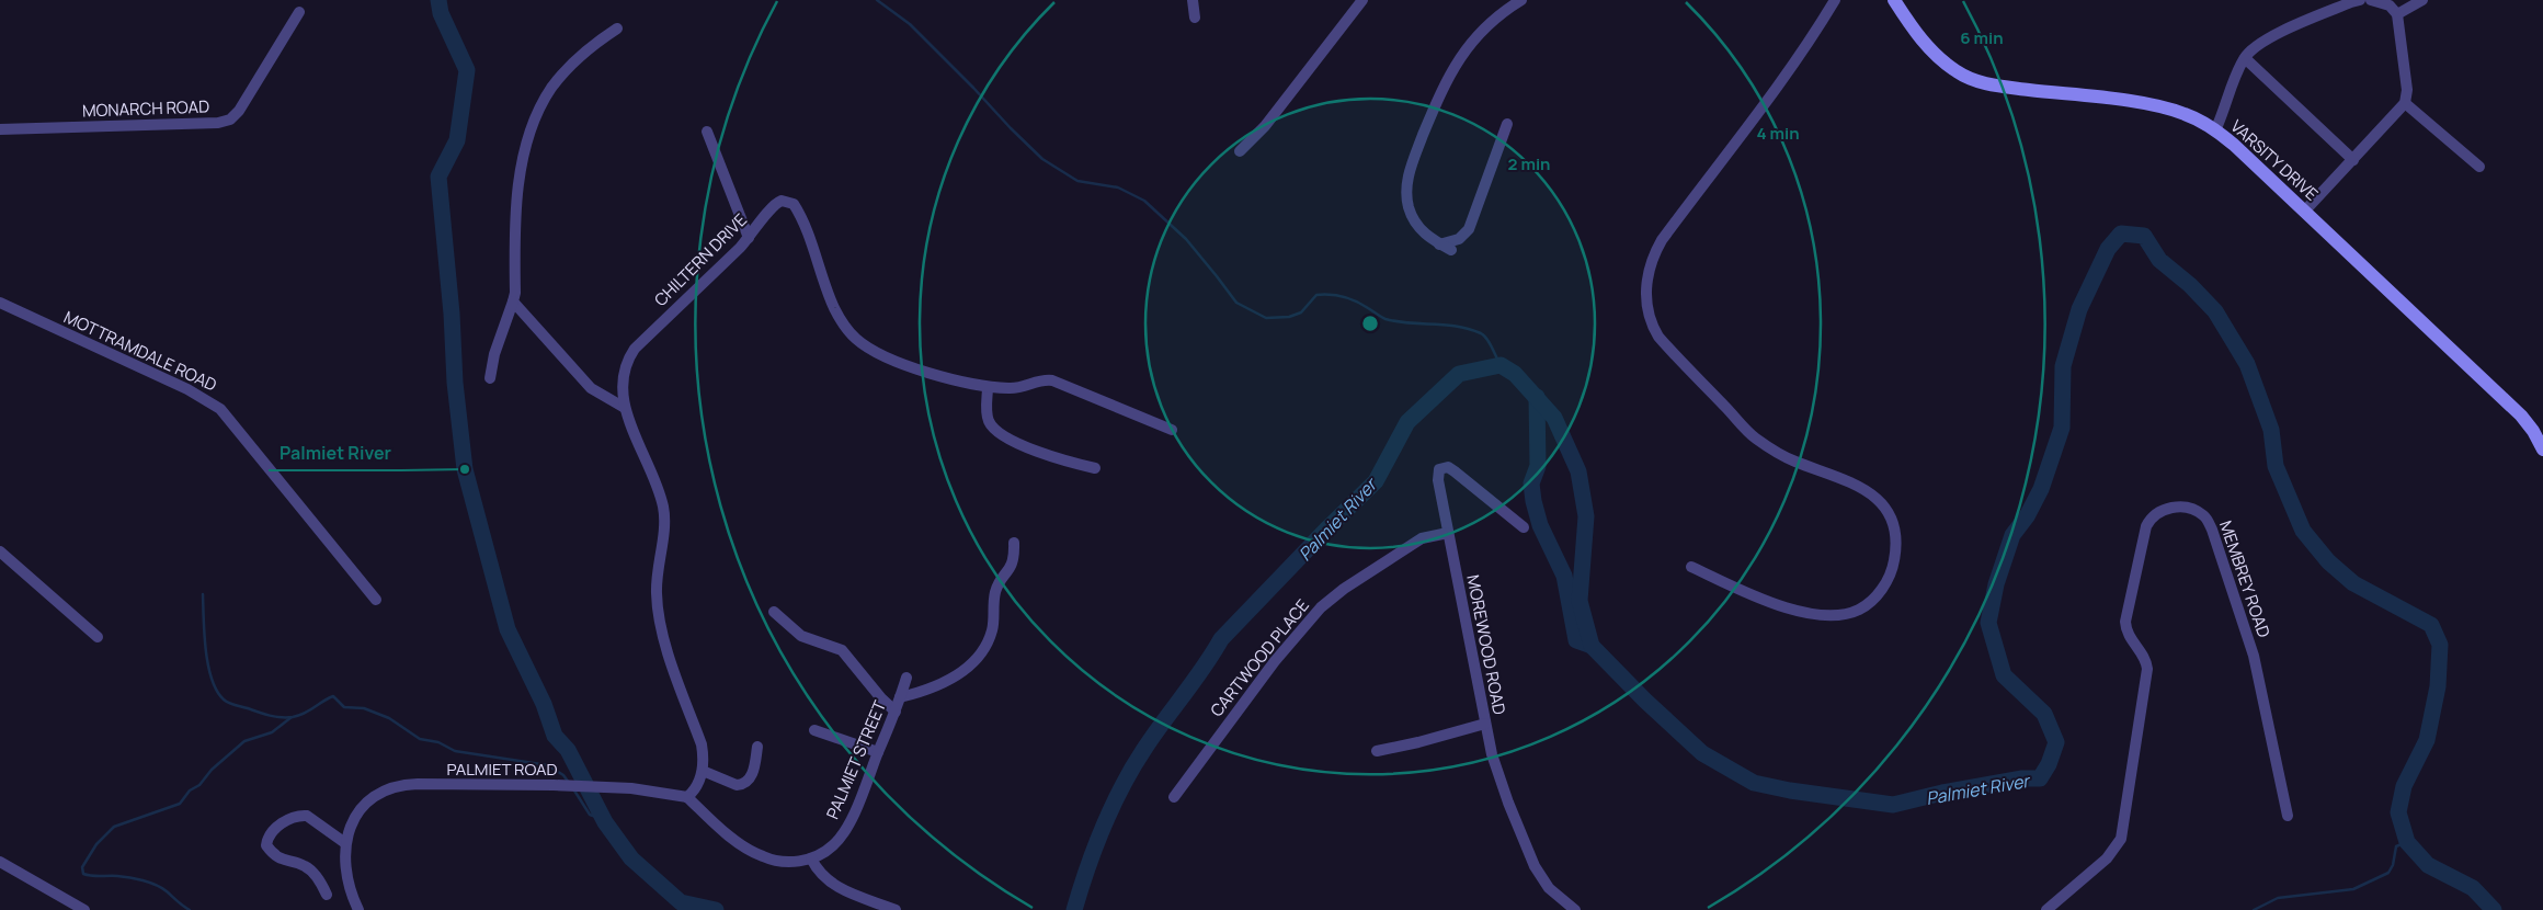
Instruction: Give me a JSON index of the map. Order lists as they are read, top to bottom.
{
  "streets": {
    "street": [
      "MONARCH ROAD",
      "VARSITY DRIVE",
      "CHILTERN DRIVE",
      "MOTTRAMDALE ROAD",
      "MEMBREY ROAD",
      "MOREWOOD ROAD",
      "CARTWOOD PLACE",
      "PALMIET STREET",
      "PALMIET ROAD"
    ]
  },
  "crossings": [
    ["MOREWOOD ROAD", "CARTWOOD PLACE"],
    ["PALMIET STREET", "PALMIET ROAD"]
  ],
  "water": ["Palmiet River"],
  "places": ["Palmiet River"],
  "rings": ["6 min", "4 min", "2 min"]
}
